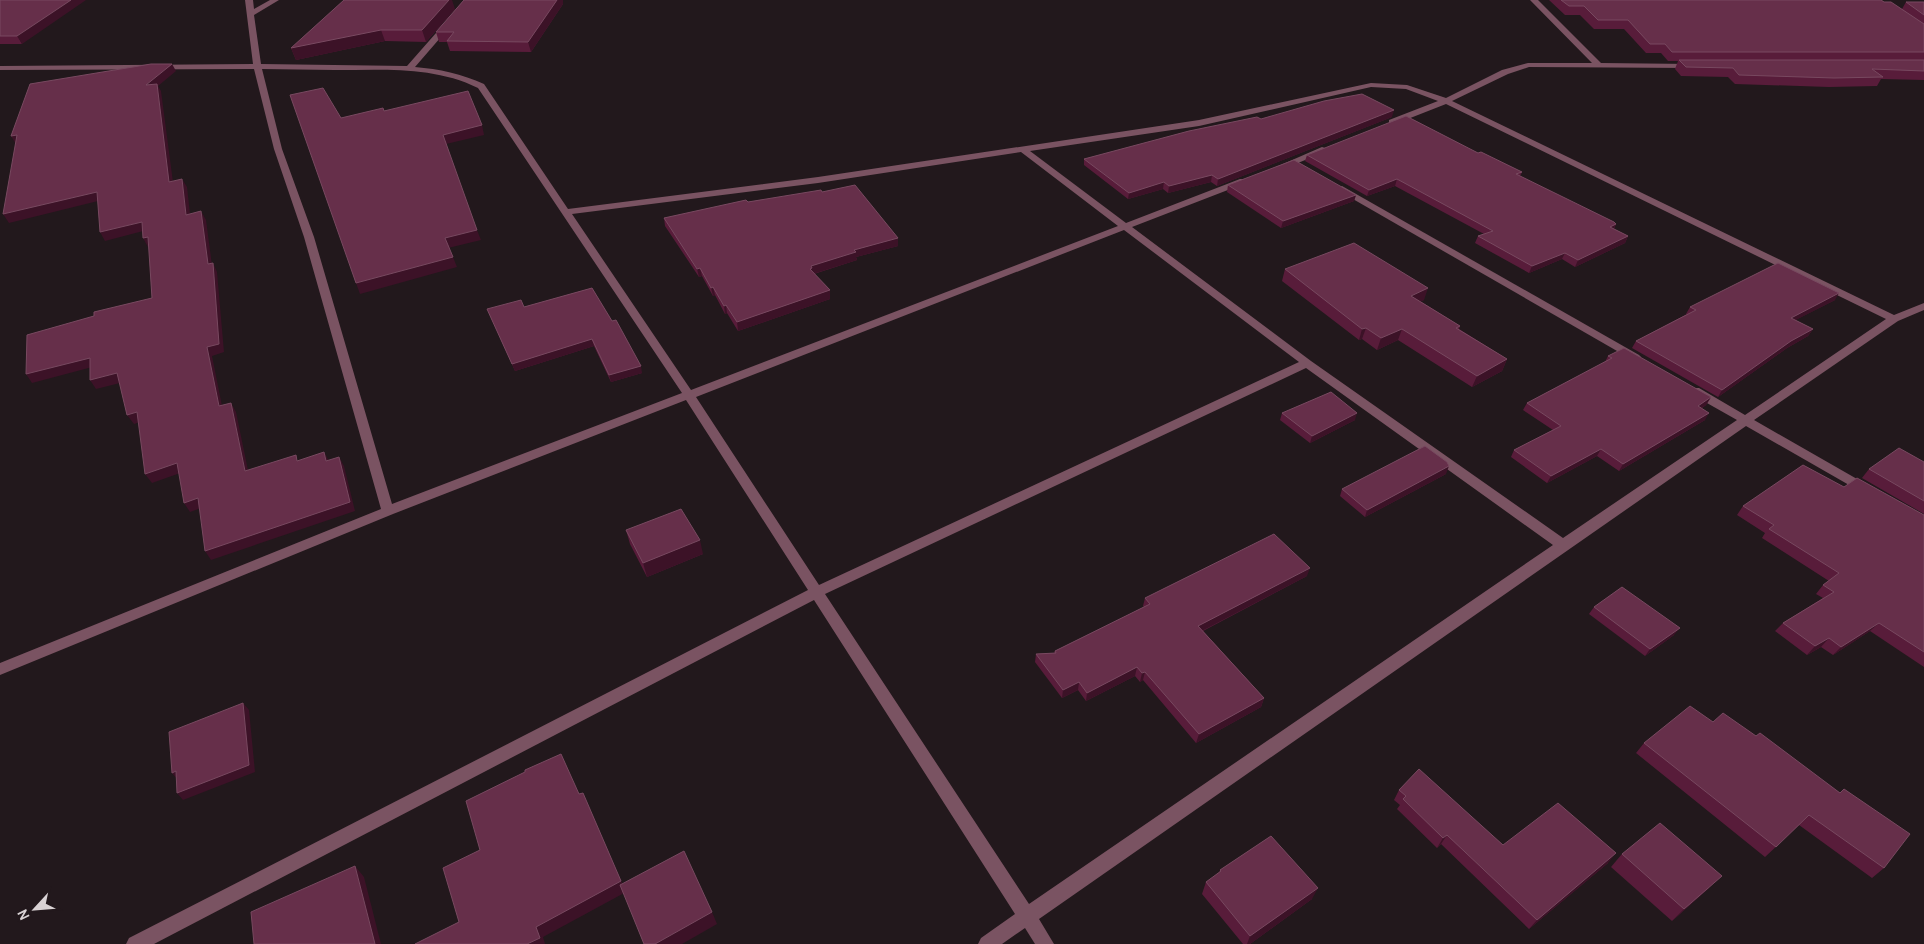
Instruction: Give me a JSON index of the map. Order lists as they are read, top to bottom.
{
  "north": "bottom left"
}
